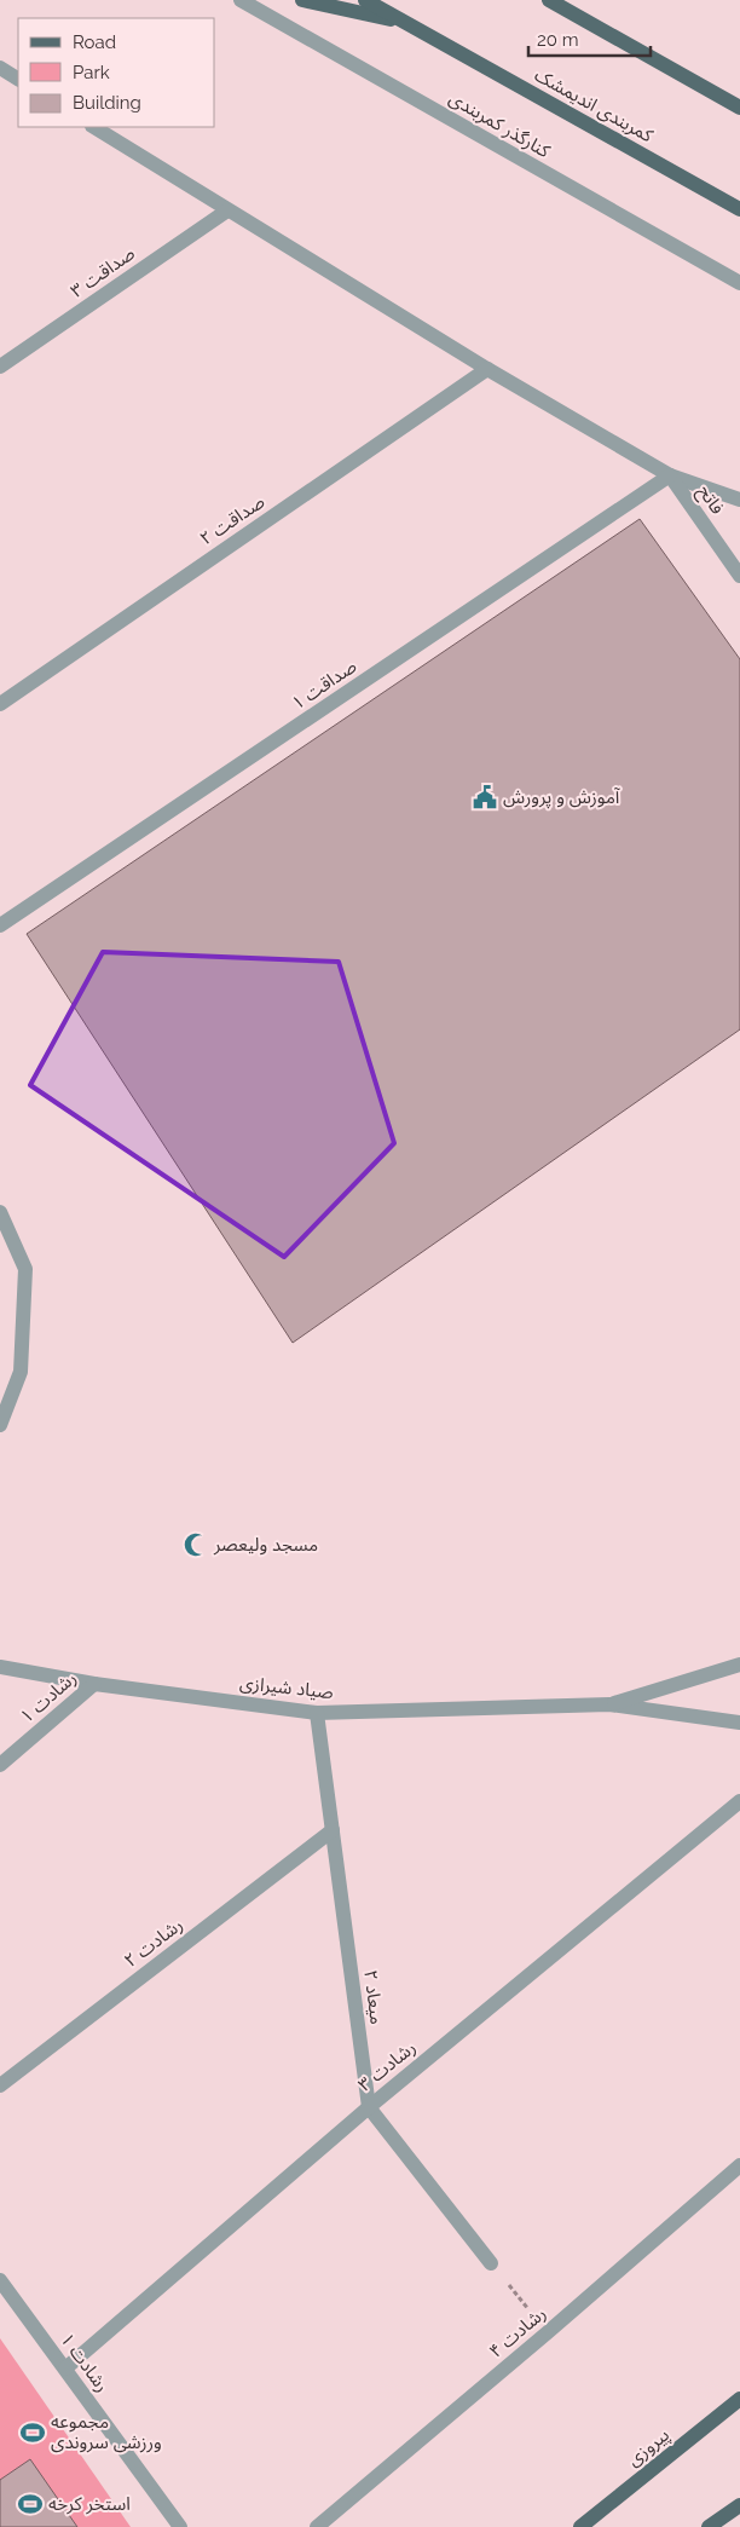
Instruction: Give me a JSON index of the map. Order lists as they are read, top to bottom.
{
  "streets": {
    "main road": ["کمربندی اندیمشک", "پیروزی"],
    "street": [
      "کنارگذر کمربندی",
      "صداقت ۳",
      "فاتح",
      "صداقت ۲",
      "صداقت ۱",
      "صیاد شیرازی",
      "رشادت ۱",
      "رشادت ۲",
      "میعاد ۲",
      "رشادت ۳",
      "رشادت ۴"
    ]
  },
  "crossings": [
    ["فاتح", "صداقت ۱"],
    ["صیاد شیرازی", "رشادت ۱"],
    ["صیاد شیرازی", "میعاد ۲"],
    ["رشادت ۱", "رشادت ۳"],
    ["رشادت ۲", "میعاد ۲"],
    ["میعاد ۲", "رشادت ۳"]
  ],
  "places": {
    "public building": ["آموزش و پرورش"],
    "mosque": ["مسجد ولیعصر"],
    "sports": ["مجموعه ورزشی سروندی", "استخر کرخه"]
  },
  "legend": ["Road", "Park", "Building"],
  "scale_bar": "20 m"
}
